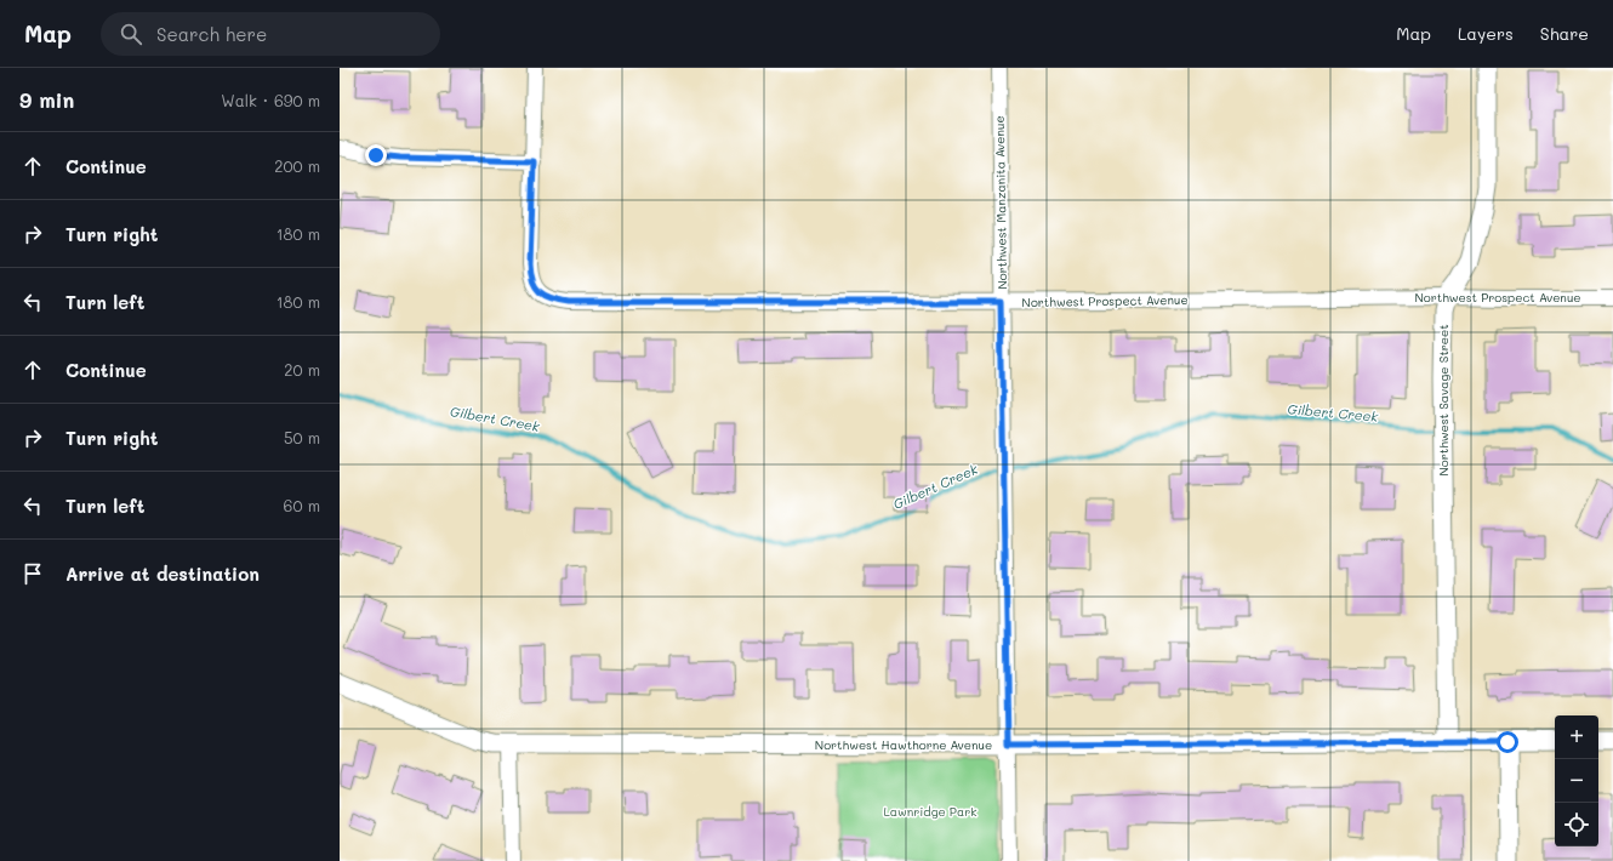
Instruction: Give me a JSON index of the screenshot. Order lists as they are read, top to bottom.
{
  "streets": {
    "street": [
      "Northwest Manzanita Avenue",
      "Northwest Prospect Avenue",
      "Northwest Savage Street",
      "Northwest Hawthorne Avenue"
    ]
  },
  "crossings": [
    ["Northwest Manzanita Avenue", "Northwest Prospect Avenue"],
    ["Northwest Manzanita Avenue", "Northwest Hawthorne Avenue"],
    ["Northwest Prospect Avenue", "Northwest Savage Street"],
    ["Northwest Savage Street", "Northwest Hawthorne Avenue"]
  ],
  "water": ["Gilbert Creek"],
  "parks": ["Lawnridge Park"],
  "page": {
    "header": "Map",
    "search": "Search here",
    "nav": ["Map", "Layers", "Share"],
    "heading": ["9 min", "Walk · 690 m"],
    "list": [
      ["Continue", "200 m"],
      ["Turn right", "180 m"],
      ["Turn left", "180 m"],
      ["Continue", "20 m"],
      ["Turn right", "50 m"],
      ["Turn left", "60 m"],
      "Arrive at destination"
    ],
    "map_buttons": ["+", "−"]
  }
}
